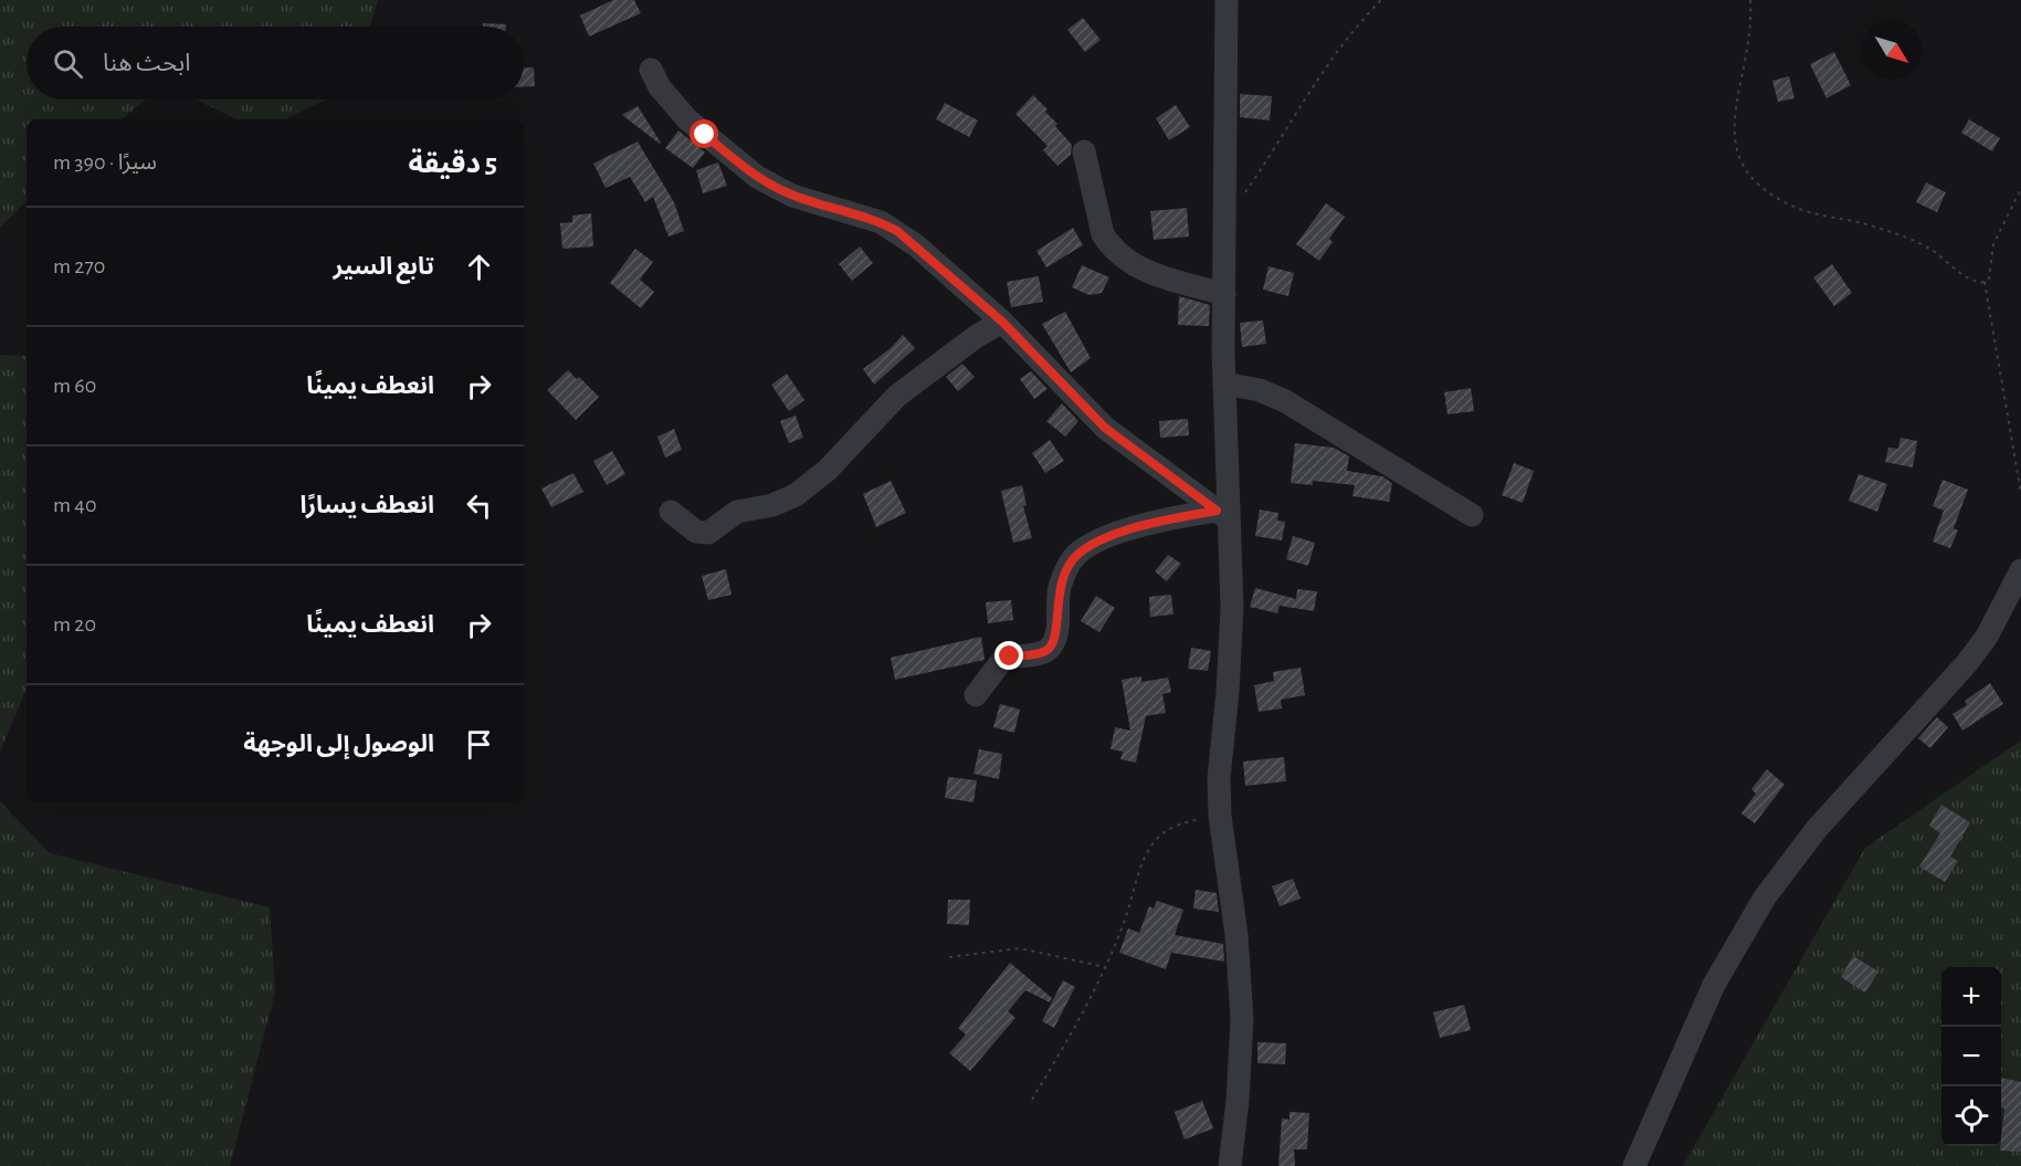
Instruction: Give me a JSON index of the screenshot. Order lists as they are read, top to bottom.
{
  "north": "bottom right",
  "page": {
    "search": "ابحث هنا",
    "heading": ["5 دقيقة", "سيرًا · 390 m"],
    "list": [
      ["تابع السير", "270 m"],
      ["انعطف يمينًا", "60 m"],
      ["انعطف يسارًا", "40 m"],
      ["انعطف يمينًا", "20 m"],
      "الوصول إلى الوجهة"
    ],
    "map_buttons": ["+", "−"]
  }
}
